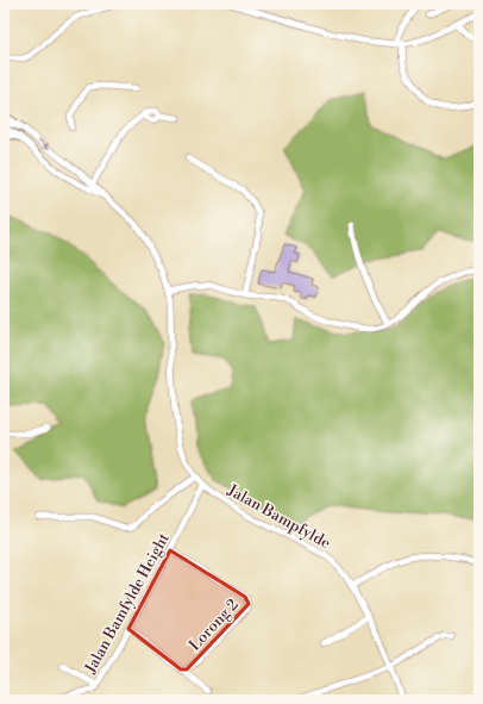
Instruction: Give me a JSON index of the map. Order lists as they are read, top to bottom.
{
  "streets": {
    "street": ["Jalan Bampfylde", "Jalan Bamfylde Height", "Lorong 2"]
  },
  "crossings": [
    ["Jalan Bampfylde", "Jalan Bamfylde Height"],
    ["Jalan Bamfylde Height", "Lorong 2"]
  ]
}
